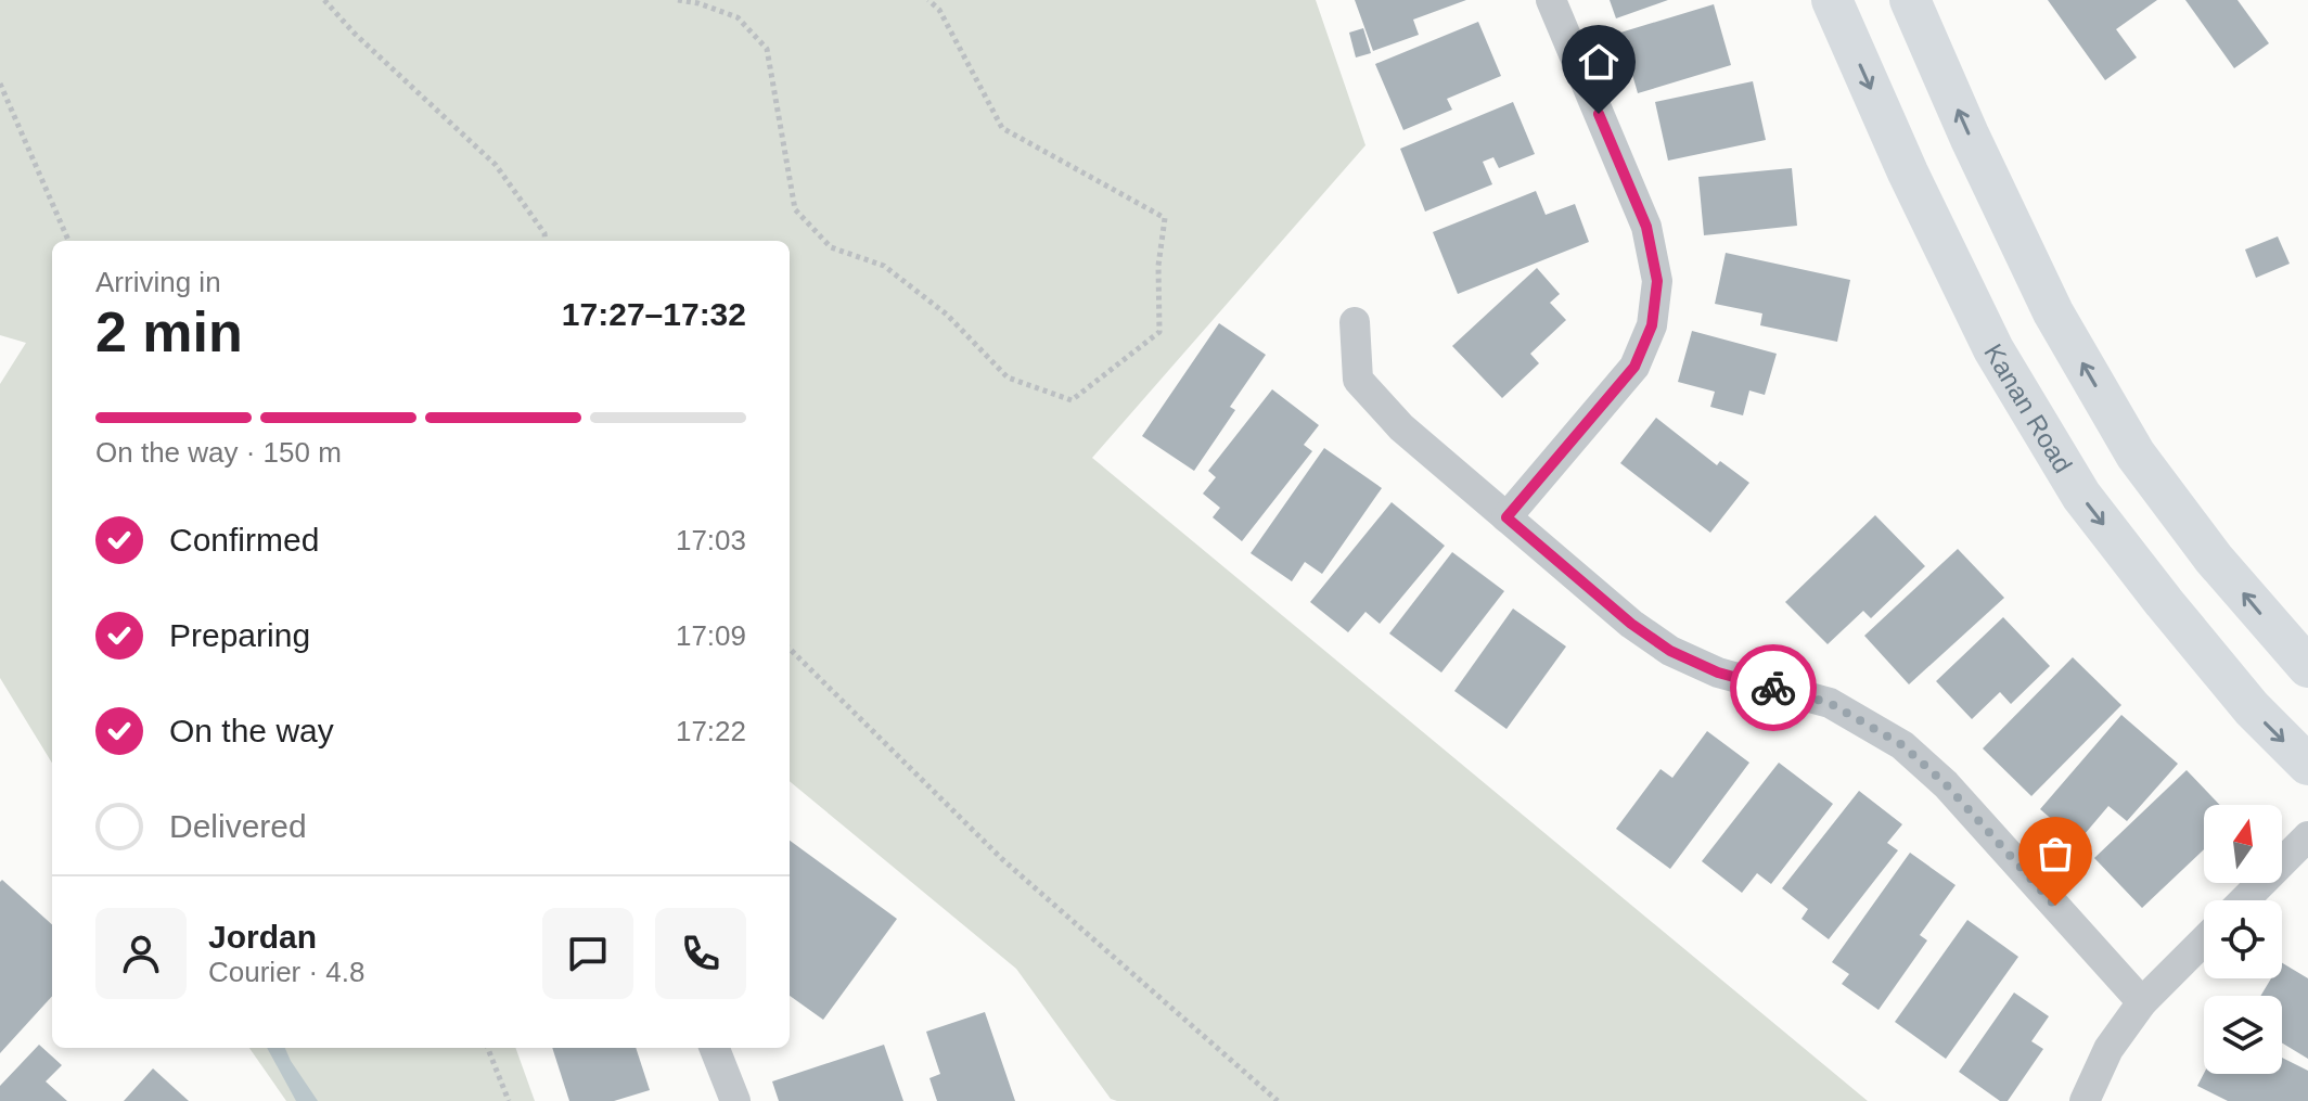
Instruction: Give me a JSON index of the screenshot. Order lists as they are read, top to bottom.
{
  "streets": {
    "main road": ["Kanan Road"]
  },
  "north": "top",
  "page": {
    "heading": ["2 min", "Arriving in", "17:27–17:32"],
    "panel": ["Jordan", "Courier · 4.8"],
    "bar": "On the way · 150 m",
    "list": [
      ["Confirmed", "17:03"],
      ["Preparing", "17:09"],
      ["On the way", "17:22"],
      "Delivered"
    ]
  }
}
